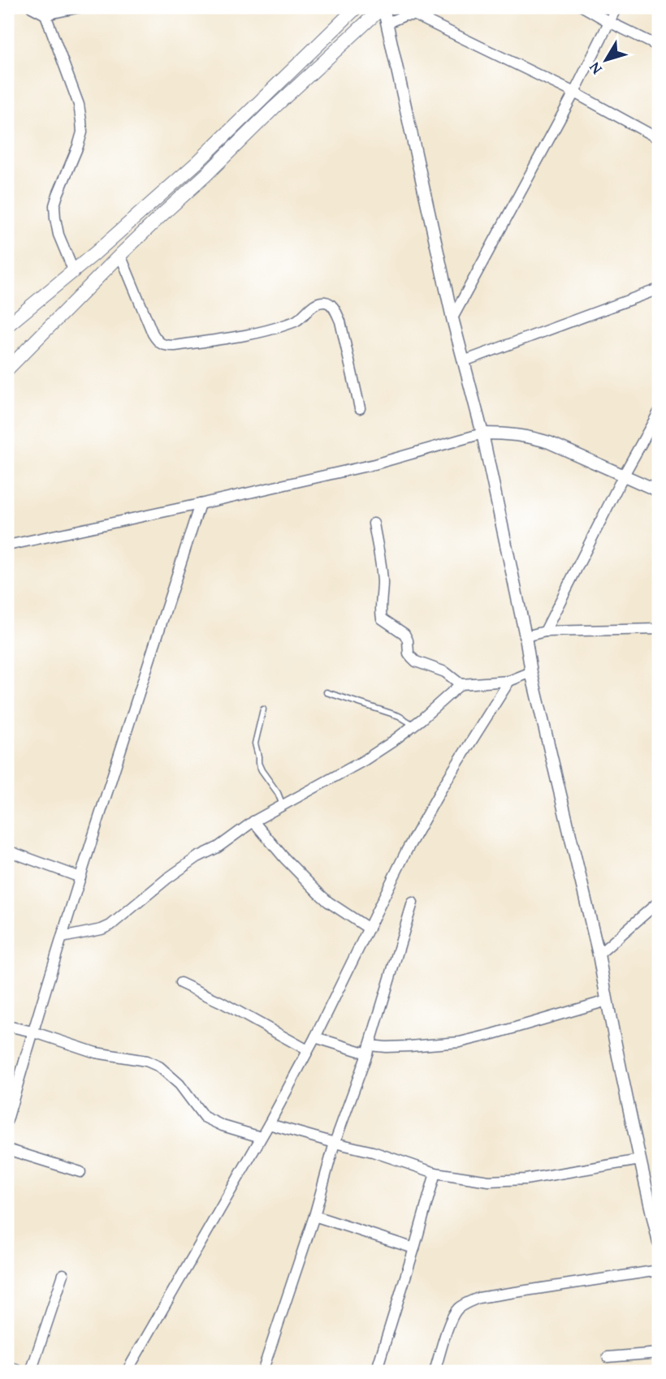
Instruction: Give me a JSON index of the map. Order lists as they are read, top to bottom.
{
  "north": "bottom left"
}
